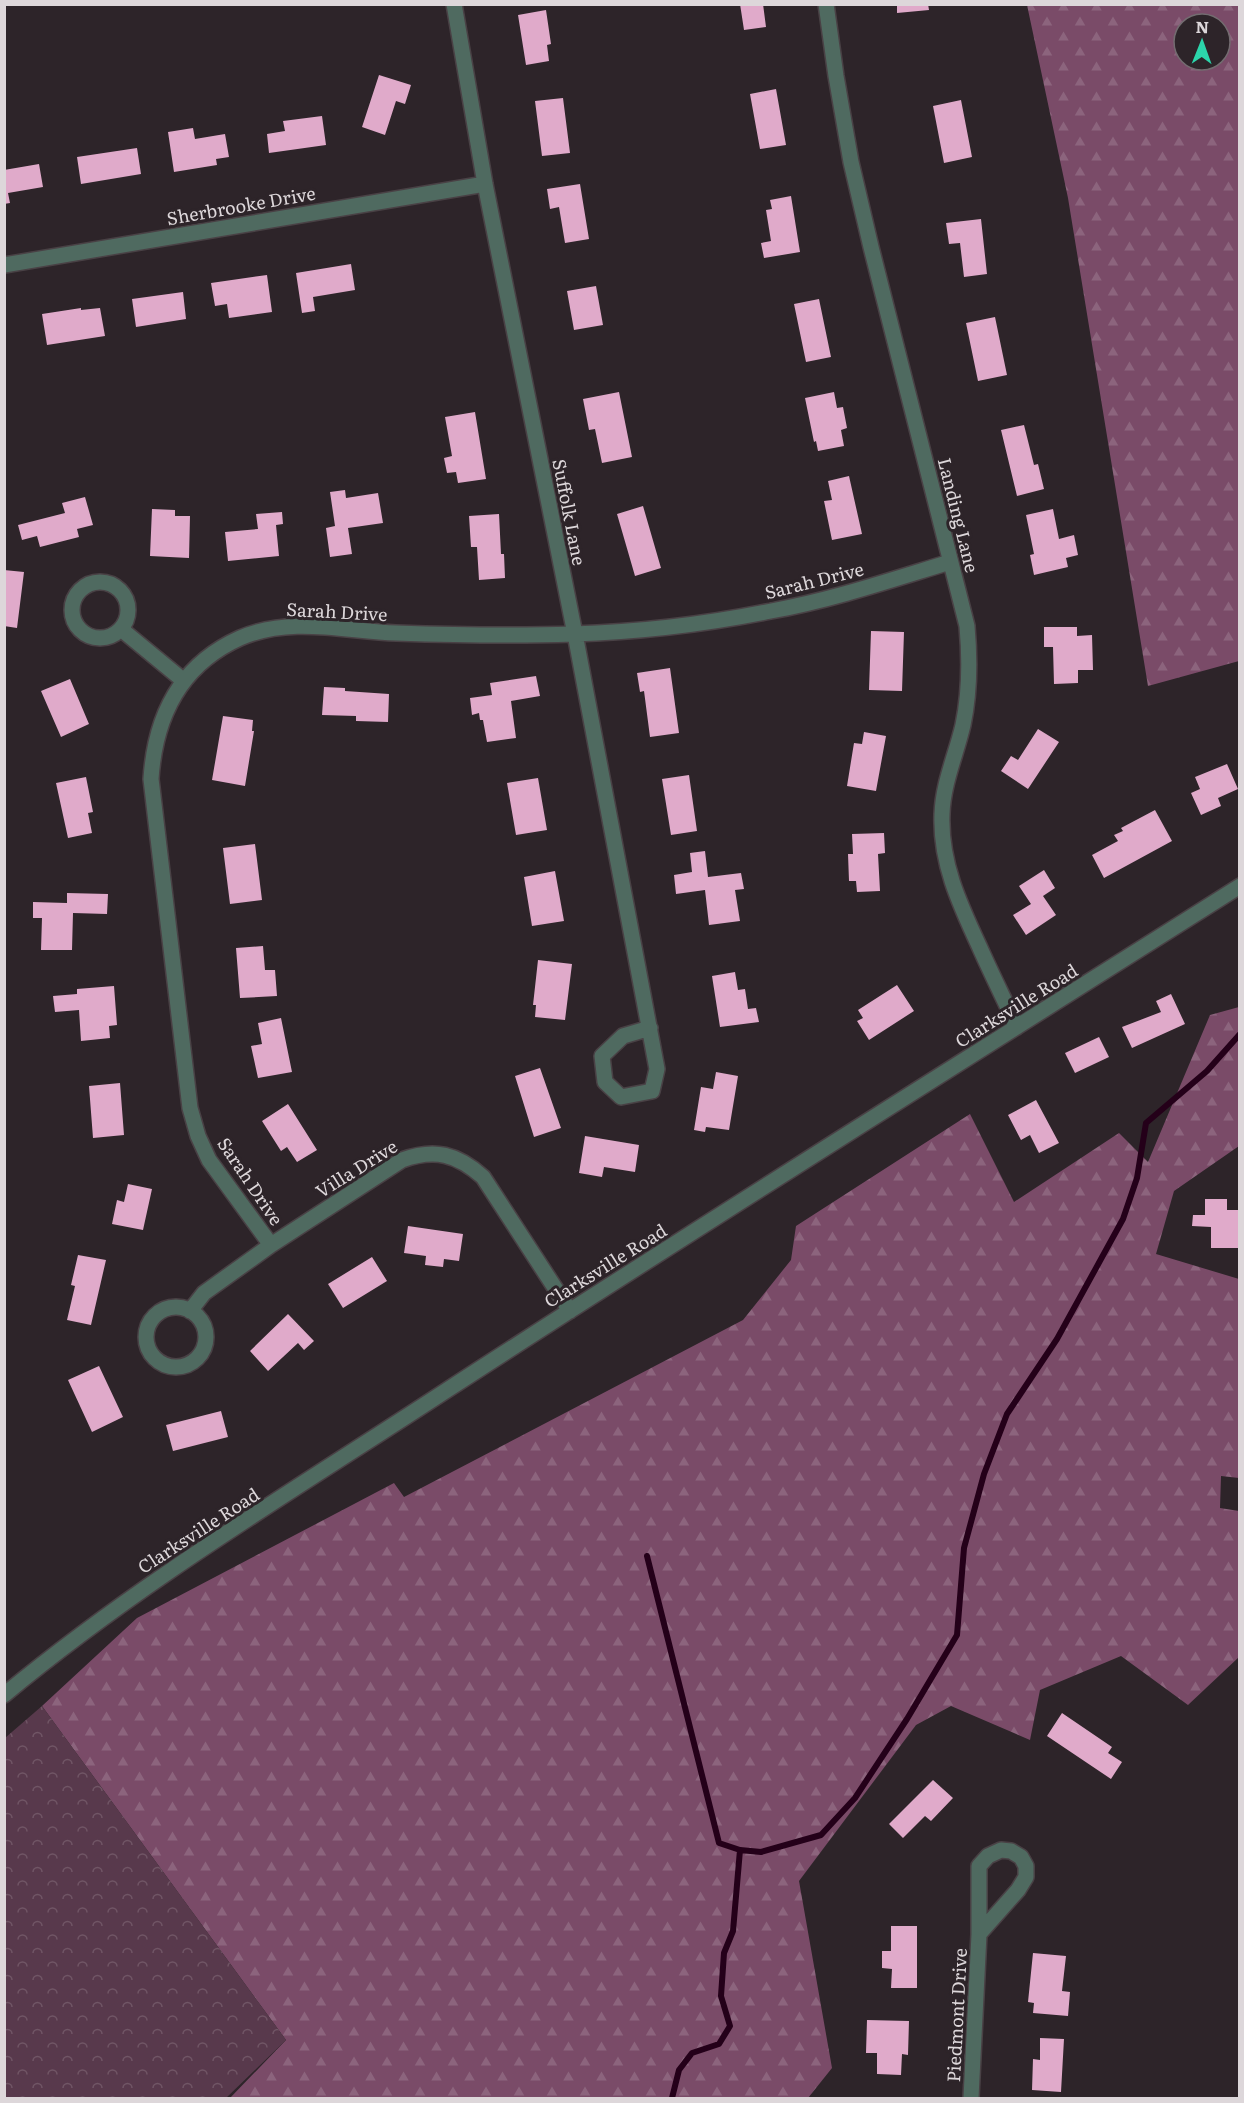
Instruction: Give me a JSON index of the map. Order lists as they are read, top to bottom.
{
  "streets": {
    "street": [
      "Sherbrooke Drive",
      "Suffolk Lane",
      "Landing Lane",
      "Sarah Drive",
      "Clarksville Road",
      "Villa Drive",
      "Piedmont Drive"
    ]
  },
  "crossings": [
    ["Sherbrooke Drive", "Suffolk Lane"],
    ["Suffolk Lane", "Sarah Drive"],
    ["Landing Lane", "Sarah Drive"],
    ["Landing Lane", "Clarksville Road"],
    ["Sarah Drive", "Villa Drive"],
    ["Clarksville Road", "Villa Drive"]
  ],
  "north": "top"
}
